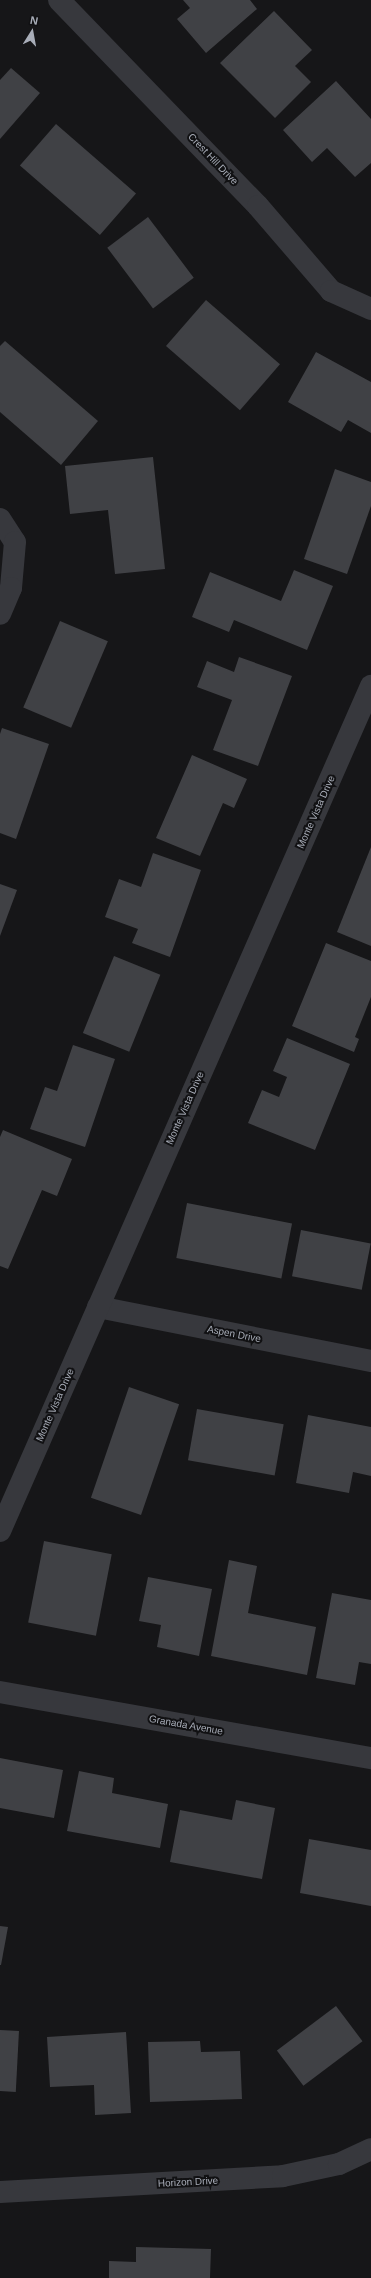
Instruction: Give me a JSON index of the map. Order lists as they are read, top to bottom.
{
  "streets": {
    "street": [
      "Crest Hill Drive",
      "Monte Vista Drive",
      "Aspen Drive",
      "Granada Avenue",
      "Horizon Drive"
    ]
  },
  "crossings": [
    ["Monte Vista Drive", "Aspen Drive"]
  ],
  "north": "top"
}
